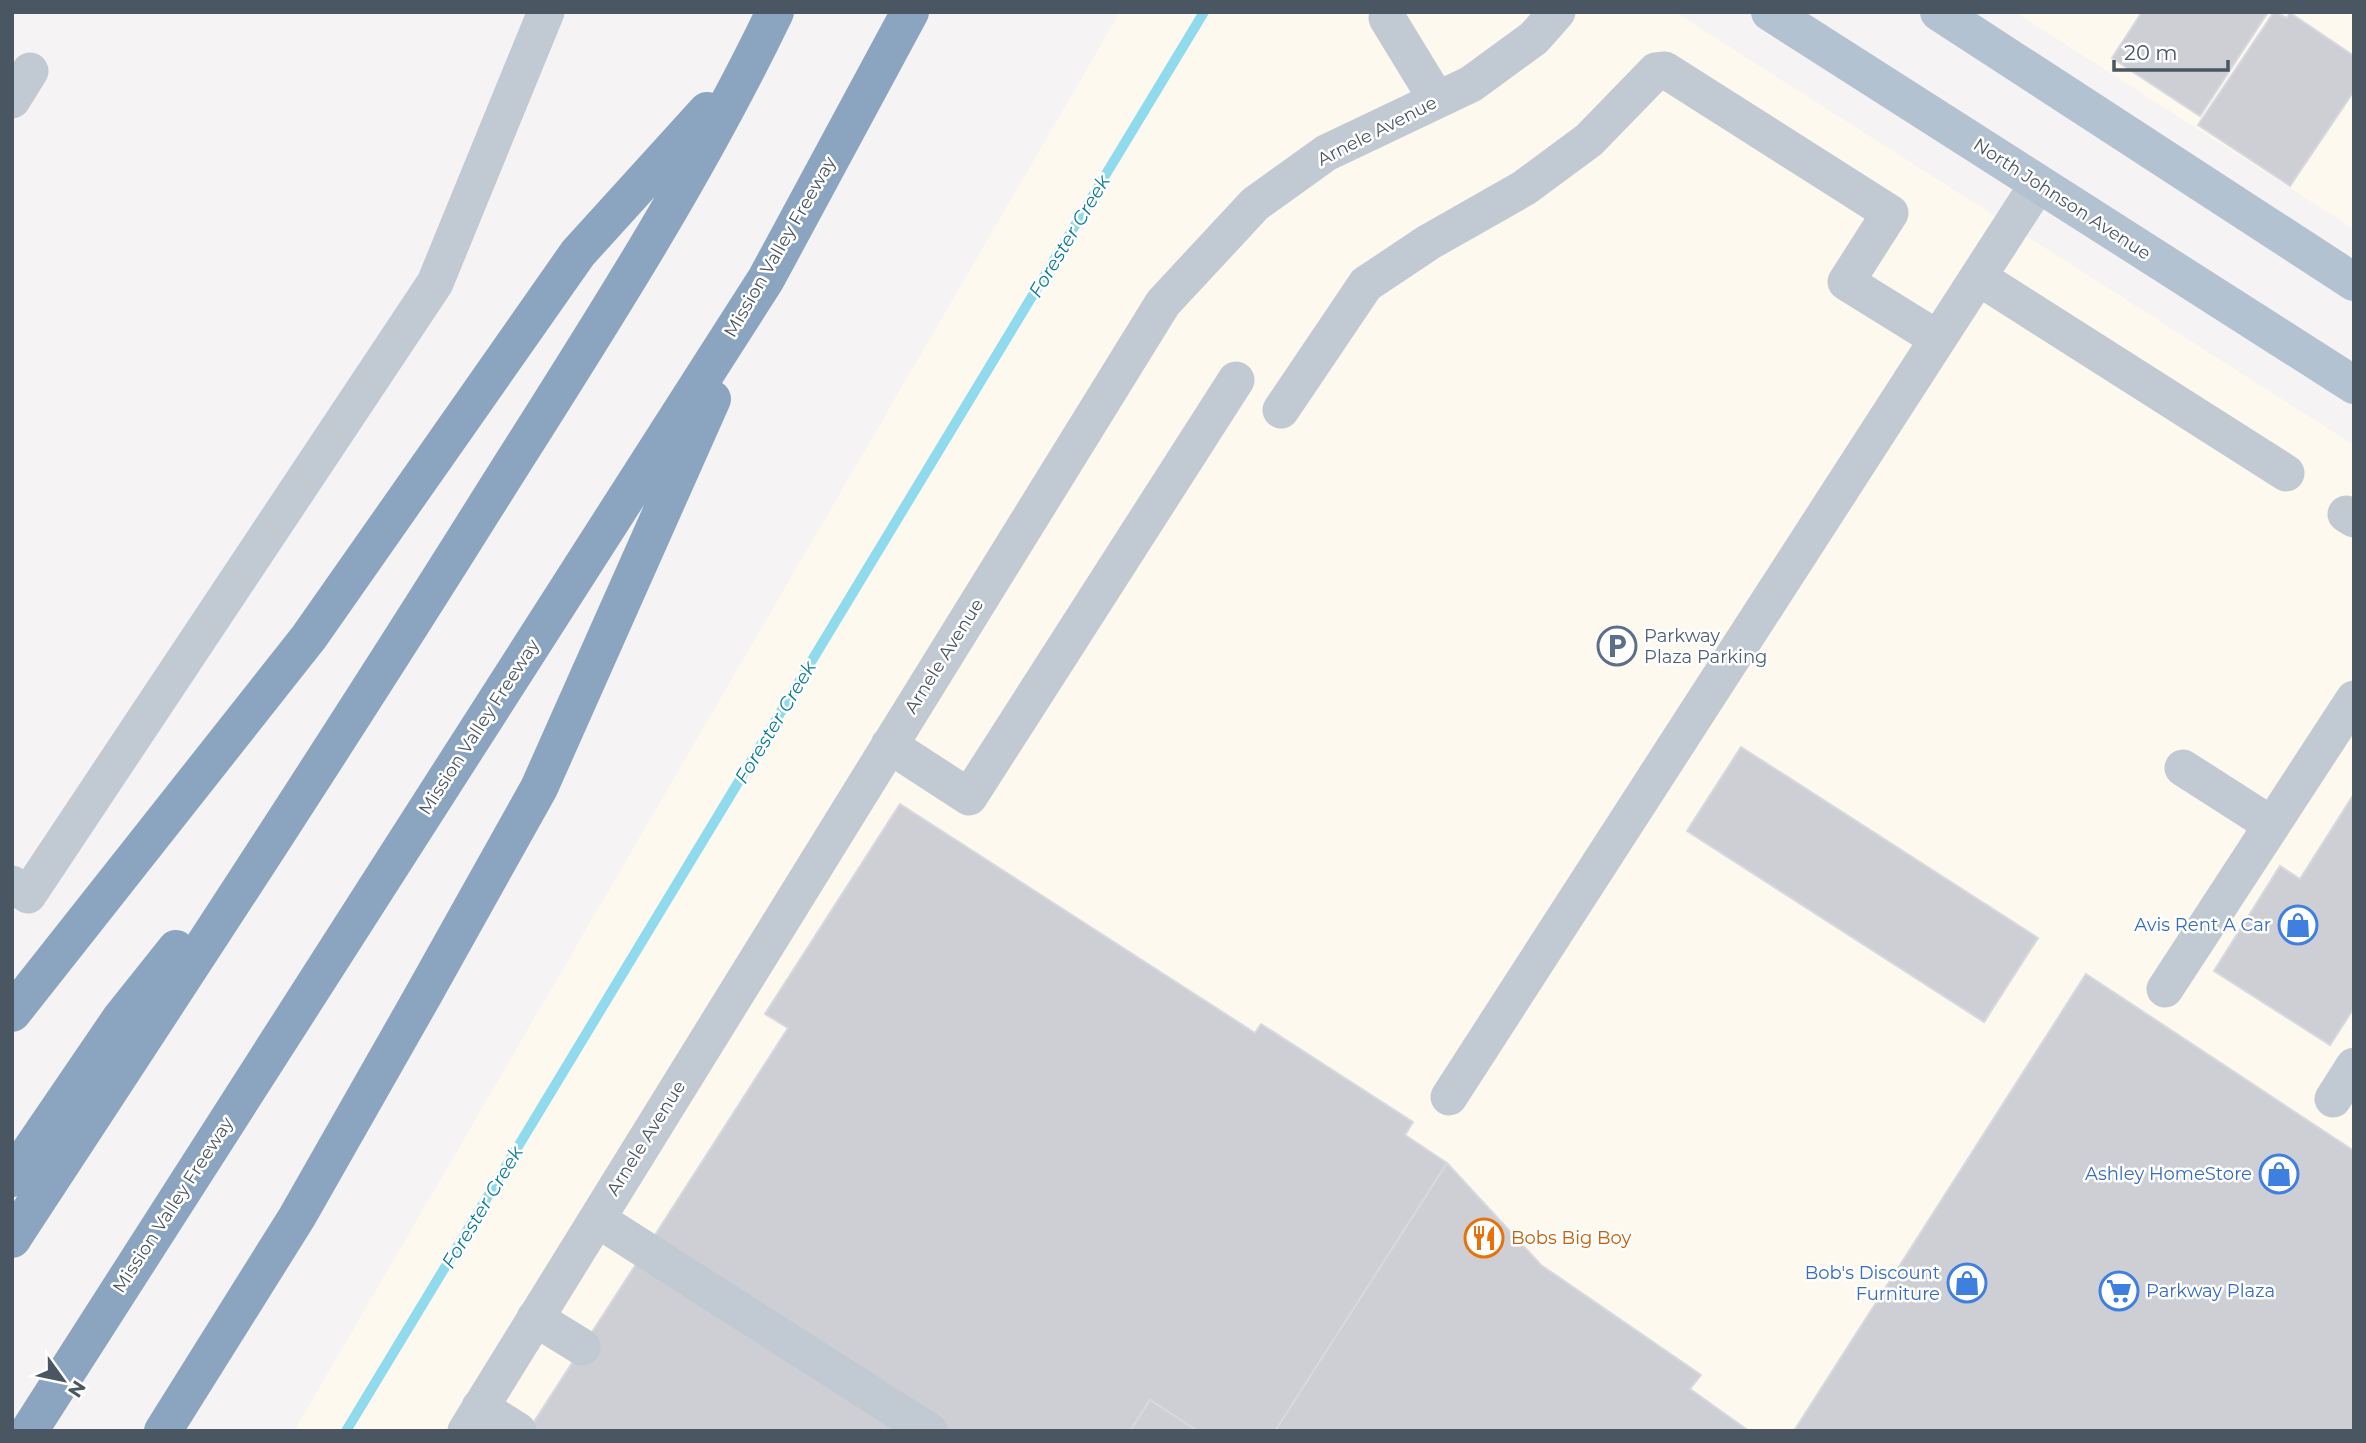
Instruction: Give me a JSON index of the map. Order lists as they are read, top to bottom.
{
  "streets": {
    "highway": ["Mission Valley Freeway"],
    "main road": ["North Johnson Avenue"],
    "street": ["Arnele Avenue"]
  },
  "water": ["Forester Creek"],
  "places": {
    "parking": ["Parkway Plaza Parking"],
    "shop": ["Avis Rent A Car", "Ashley HomeStore", "Bob's Discount Furniture"],
    "restaurant": ["Bobs Big Boy"],
    "supermarket": ["Parkway Plaza"]
  },
  "scale_bar": "20 m",
  "north": "bottom right"
}
